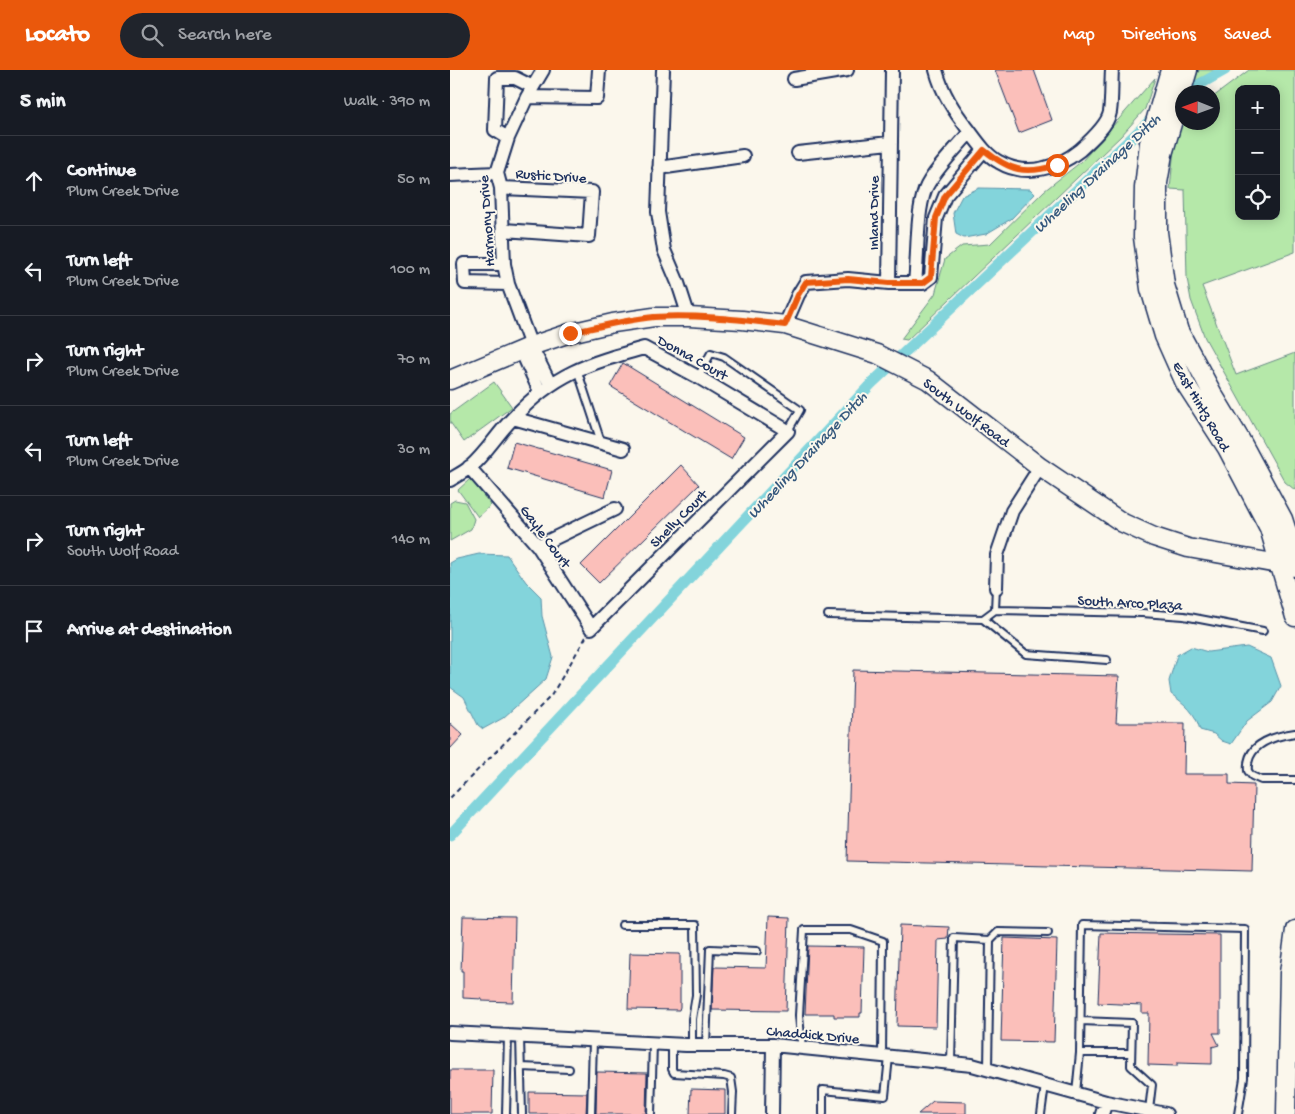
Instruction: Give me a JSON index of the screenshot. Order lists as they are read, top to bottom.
{
  "streets": {
    "main road": ["East Hintz Road", "South Wolf Road"],
    "street": [
      "Rustic Drive",
      "Inland Drive",
      "Harmony Drive",
      "Donna Court",
      "Shelly Court",
      "Gayle Court",
      "Chaddick Drive"
    ],
    "lane": ["South Arco Plaza"]
  },
  "crossings": [
    ["Rustic Drive", "Harmony Drive"],
    ["Harmony Drive", "Donna Court"],
    ["Harmony Drive", "South Wolf Road"],
    ["Donna Court", "Shelly Court"],
    ["Donna Court", "Gayle Court"],
    ["East Hintz Road", "South Wolf Road"],
    ["Shelly Court", "Gayle Court"]
  ],
  "water": ["Wheeling Drainage Ditch"],
  "north": "left",
  "page": {
    "header": "Locato",
    "search": "Search here",
    "nav": ["Map", "Directions", "Saved"],
    "heading": ["5 min", "Walk · 390 m"],
    "map_buttons": ["+", "−"],
    "list": [
      ["Continue", "Plum Creek Drive", "50 m"],
      ["Turn left", "Plum Creek Drive", "100 m"],
      ["Turn right", "Plum Creek Drive", "70 m"],
      ["Turn left", "Plum Creek Drive", "30 m"],
      ["Turn right", "South Wolf Road", "140 m"],
      "Arrive at destination"
    ]
  }
}
